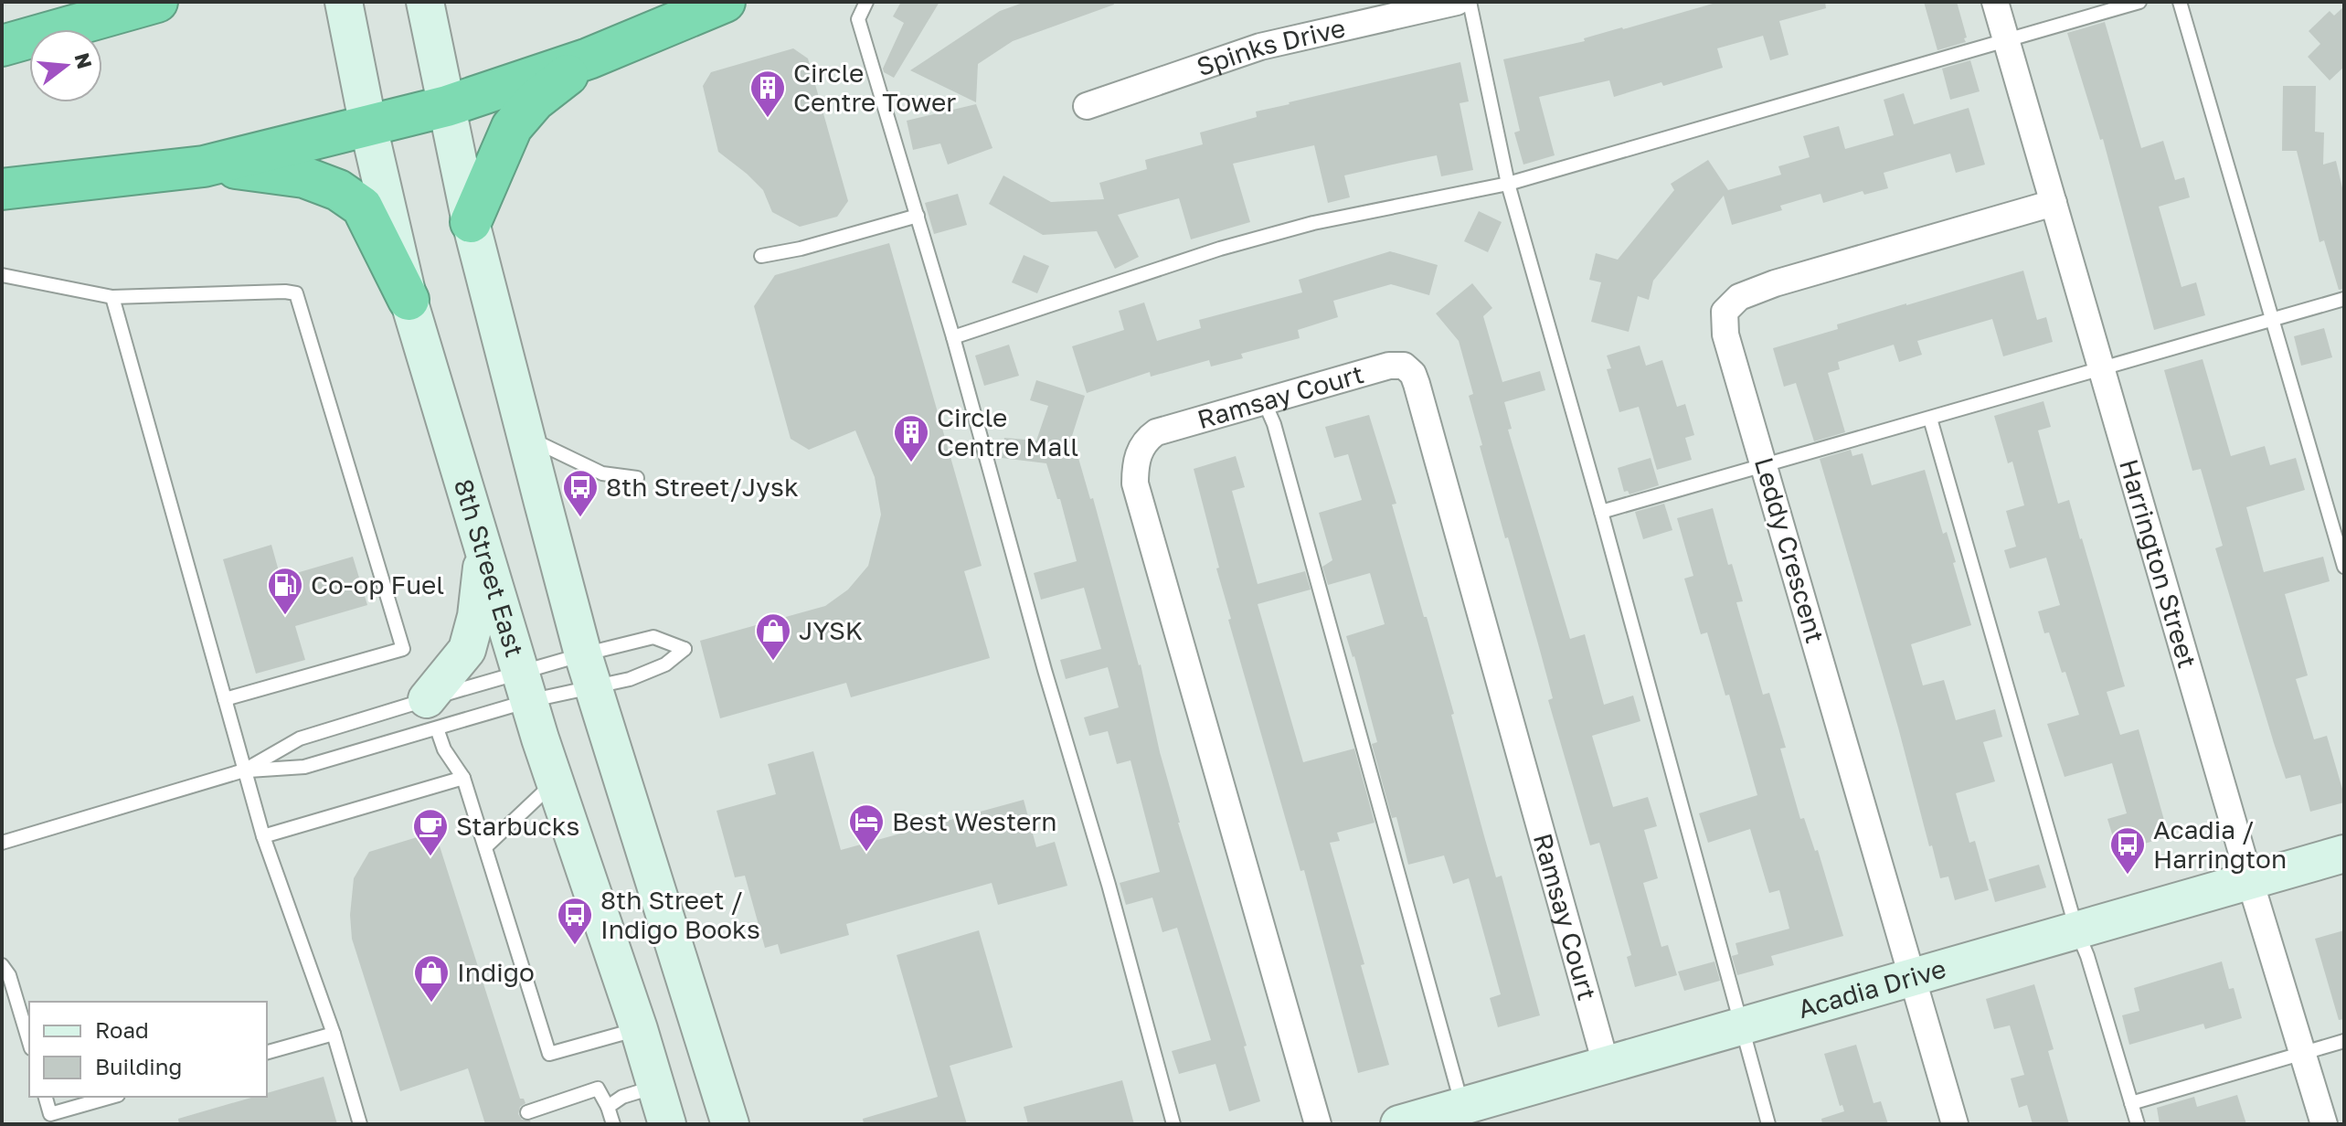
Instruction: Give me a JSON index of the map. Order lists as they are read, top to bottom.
{
  "streets": {
    "main road": ["8th Street East", "Acadia Drive"],
    "street": [
      "Spinks Drive",
      "Ramsay Court",
      "Leddy Crescent",
      "Harrington Street"
    ]
  },
  "crossings": [
    ["Ramsay Court", "Acadia Drive"],
    ["Leddy Crescent", "Harrington Street"],
    ["Leddy Crescent", "Acadia Drive"],
    ["Harrington Street", "Acadia Drive"]
  ],
  "places": {
    "building": ["Circle Centre Tower", "Circle Centre Mall"],
    "bus stop": ["8th Street/Jysk", "Acadia / Harrington", "8th Street / Indigo Books"],
    "fuel station": ["Co-op Fuel"],
    "shop": ["JYSK", "Indigo"],
    "hotel": ["Best Western"],
    "cafe": ["Starbucks"]
  },
  "legend": ["Road", "Building"],
  "north": "right"
}
